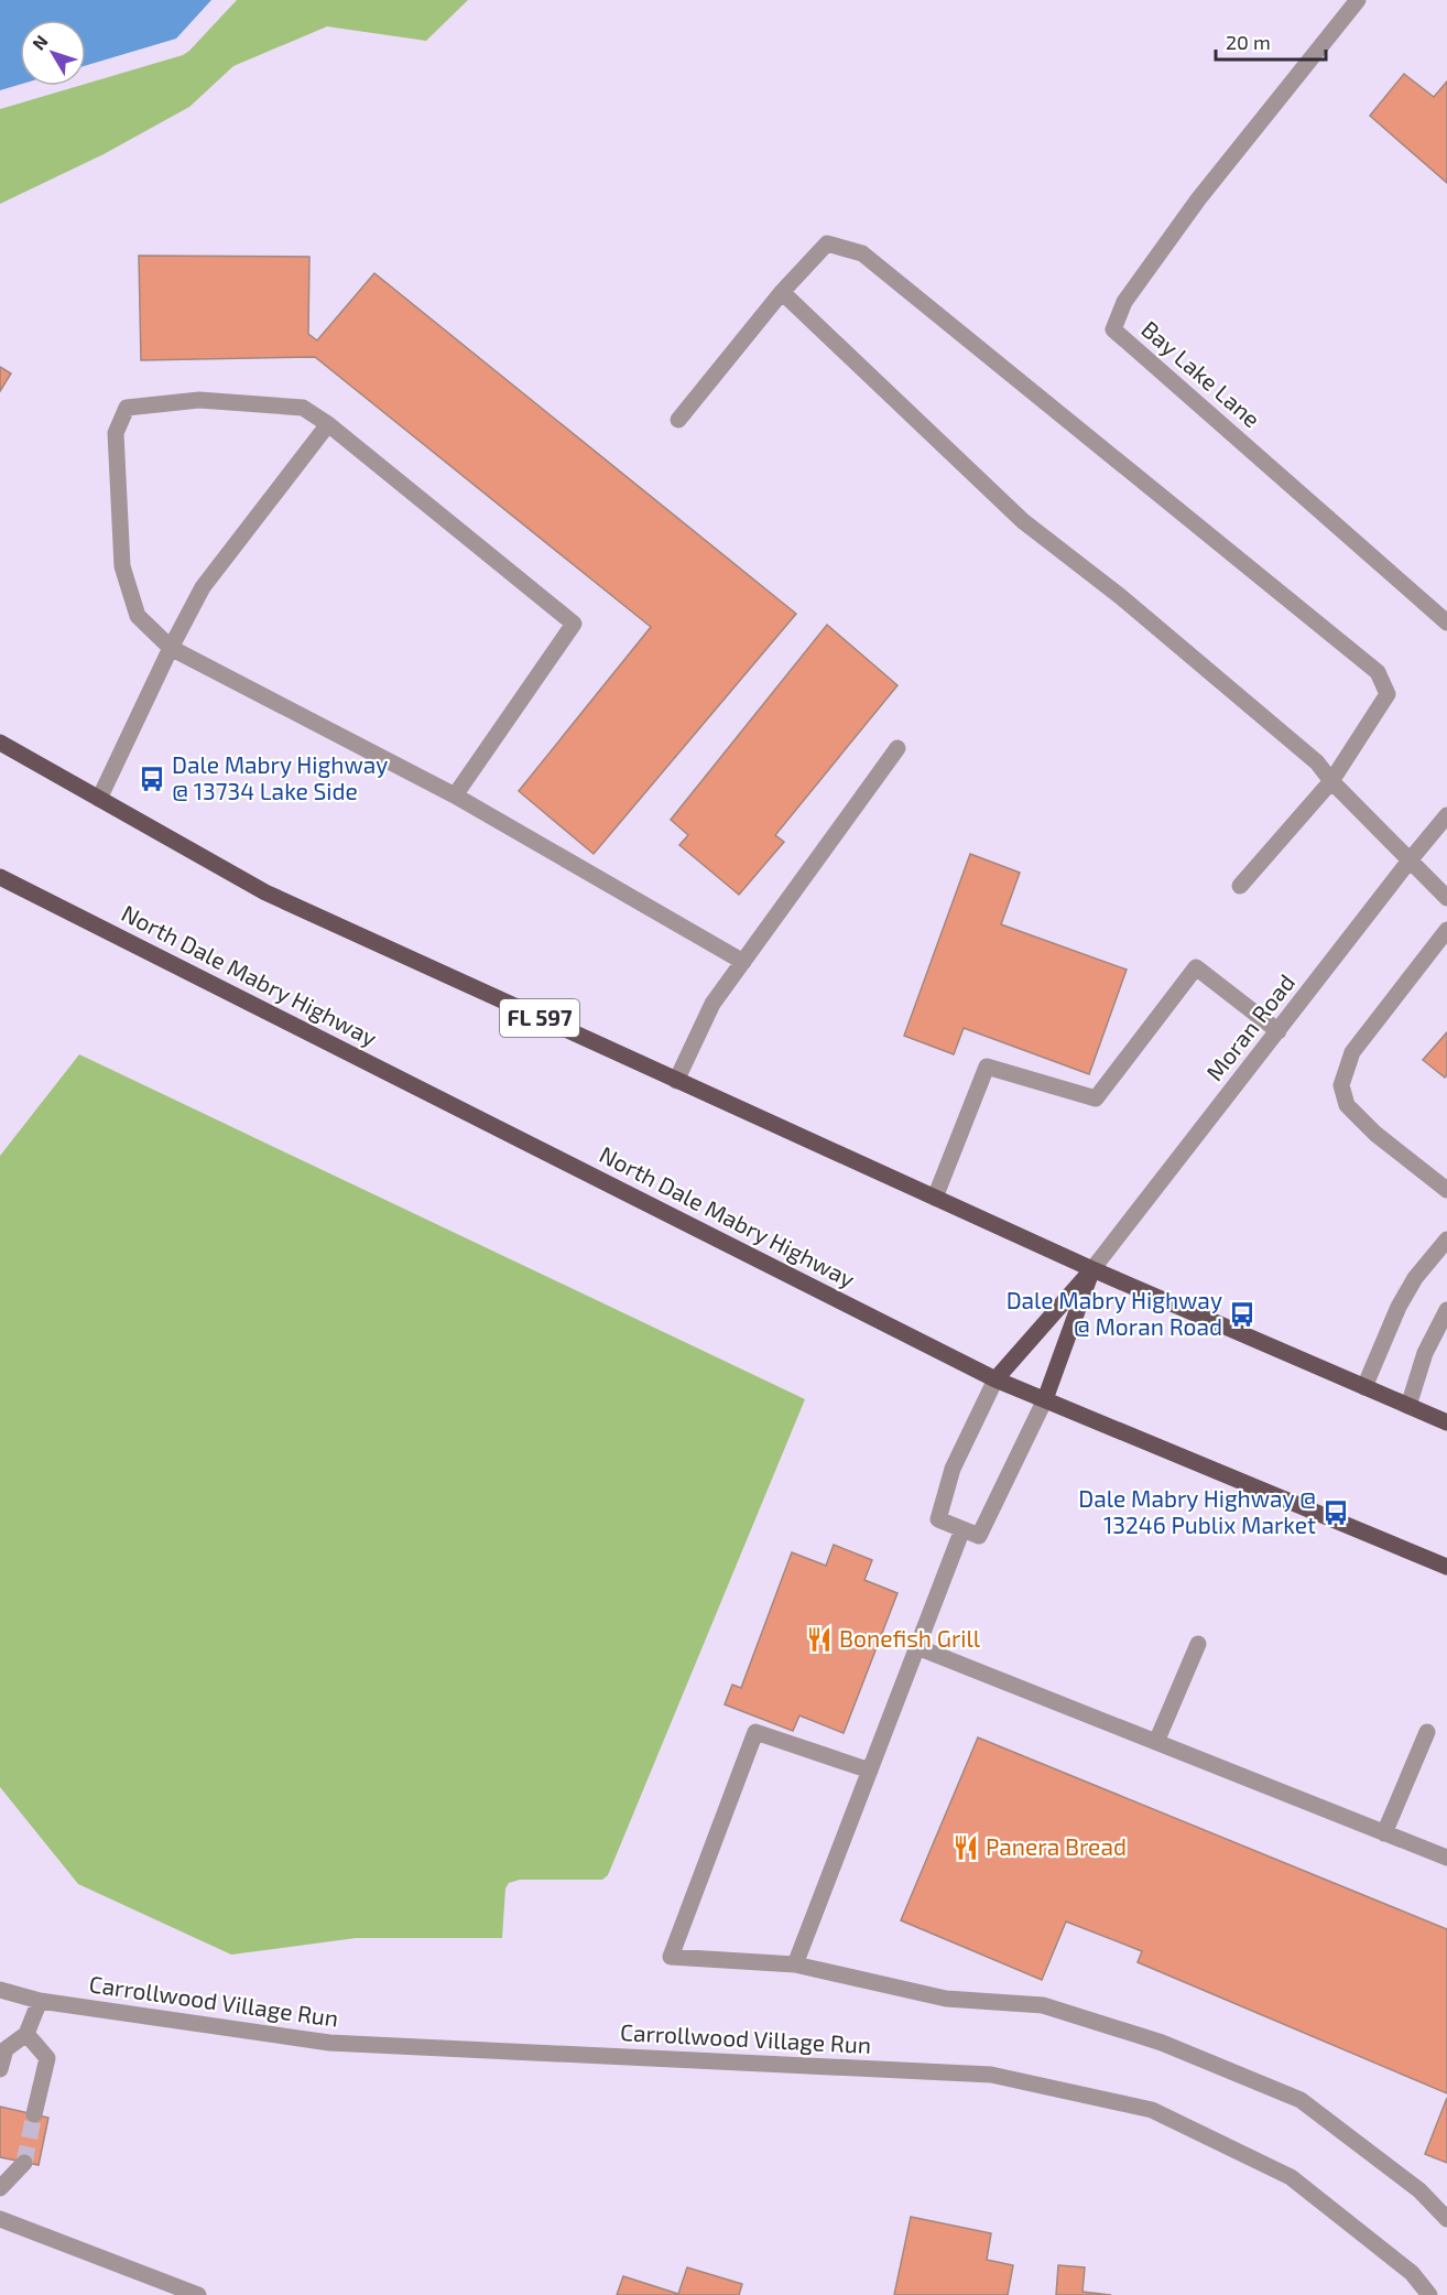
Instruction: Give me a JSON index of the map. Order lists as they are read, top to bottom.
{
  "streets": {
    "main road": ["North Dale Mabry Highway", "FL 597"],
    "street": ["Bay Lake Lane", "Moran Road", "Carrollwood Village Run"]
  },
  "crossings": [
    ["FL 597", "Moran Road"]
  ],
  "places": {
    "bus stop": ["Dale Mabry Highway @ 13734 Lake Side", "Dale Mabry Highway @ Moran Road", "Dale Mabry Highway @ 13246 Publix Market"],
    "restaurant": ["Bonefish Grill", "Panera Bread"]
  },
  "scale_bar": "20 m",
  "north": "top left"
}
